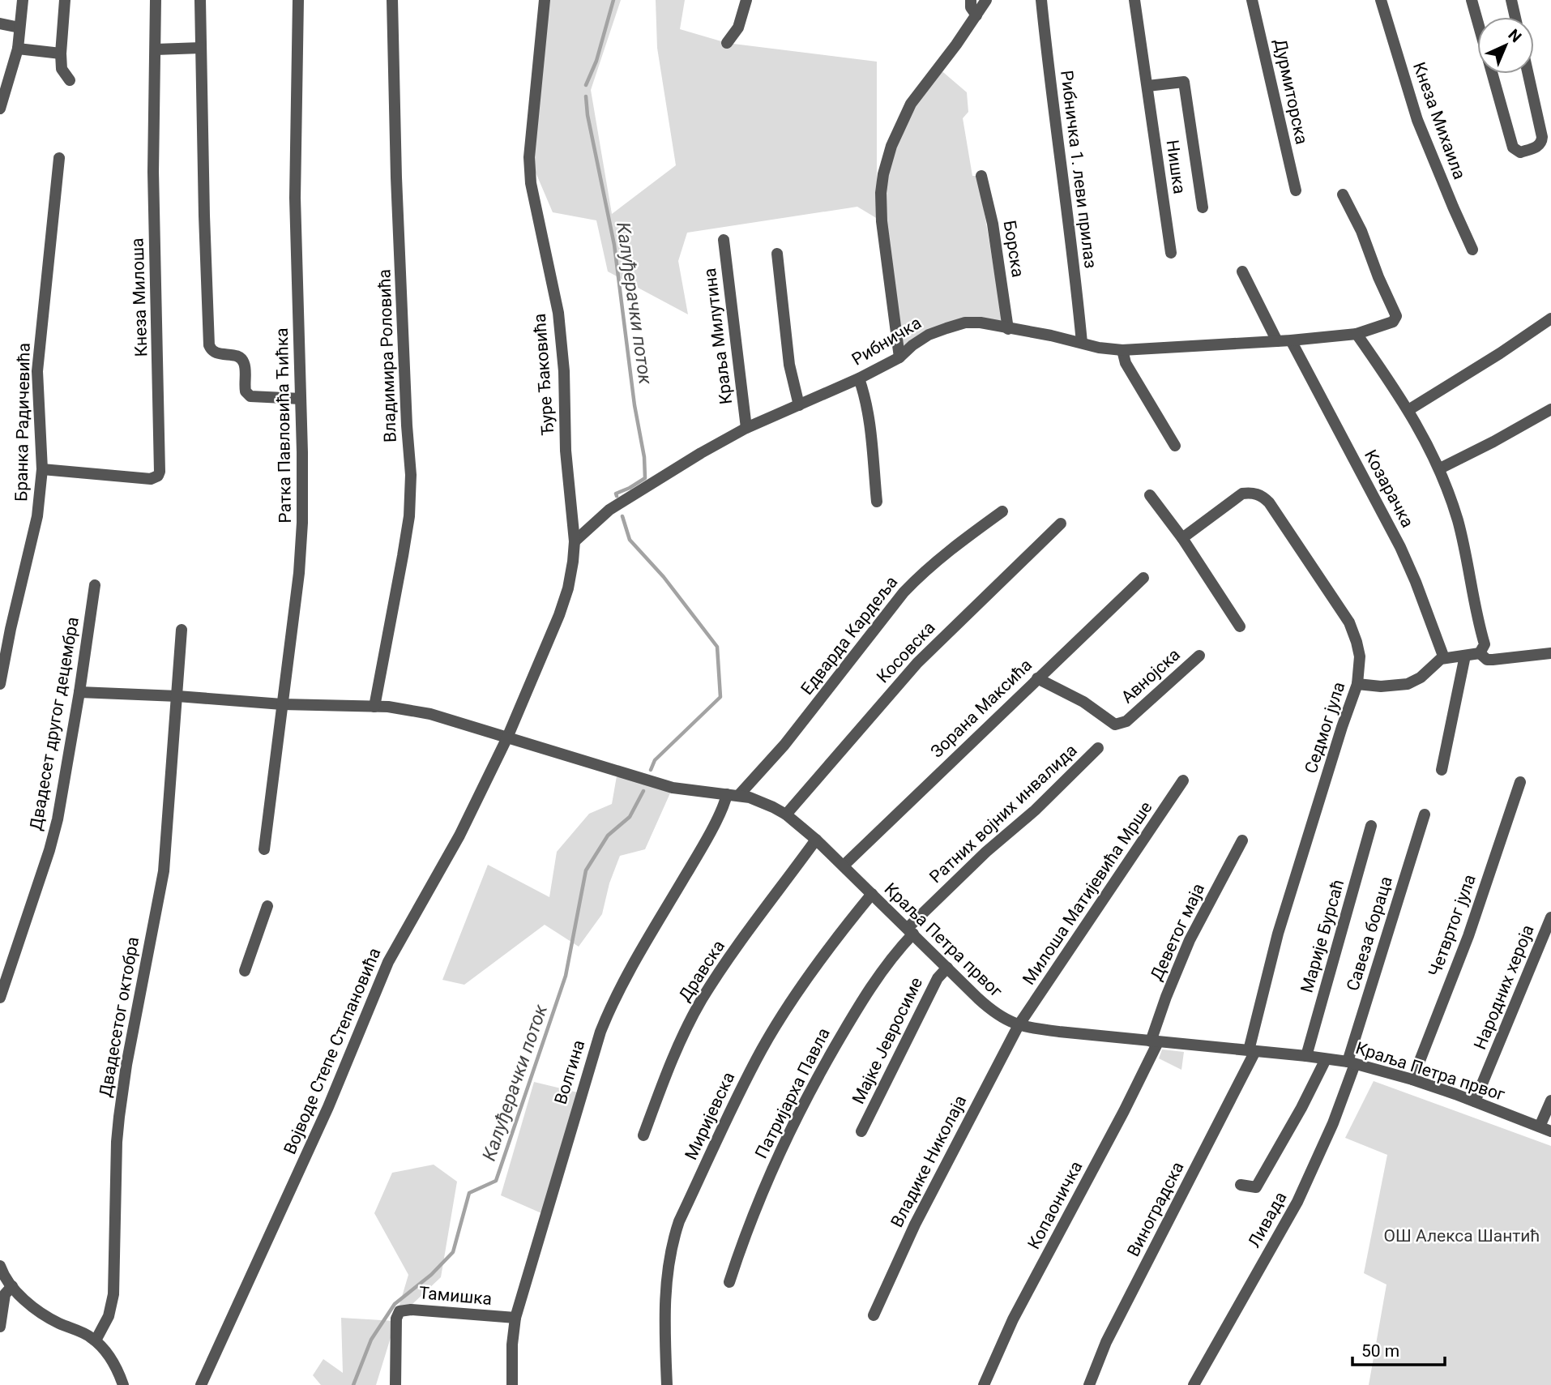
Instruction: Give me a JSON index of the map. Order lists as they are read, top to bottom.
{
  "streets": {
    "street": [
      "Дурмиторска",
      "Кнеза Михаила",
      "Нишка",
      "Рибничка 1. леви прилаз",
      "Борска",
      "Кнеза Милоша",
      "Краља Милутина",
      "Рибничка",
      "Владимира Роловића",
      "Ђуре Ђаковића",
      "Бранка Радичевића",
      "Ратка Павловића Ћићка",
      "Козарачка",
      "Едварда Кардеља",
      "Косовска",
      "Авнојска",
      "Зорана Максића",
      "Двадесет другог децембра",
      "Седмог јула",
      "Ратних војних инвалида",
      "Милоша Матијевића Мрше",
      "Четвртог јула",
      "Деветог маја",
      "Савеза бораца",
      "Марије Бурсаћ",
      "Краља Петра првог",
      "Дравска",
      "Народних хероја",
      "Двадесетог октобра",
      "Мајке Јевросиме",
      "Војводе Степе Степановића",
      "Волгина",
      "Патријарха Павла",
      "Миријевска",
      "Владике Николаја",
      "Копаоничка",
      "Виноградска",
      "Ливада",
      "Тамишка"
    ]
  },
  "crossings": [
    ["Рибничка 1. леви прилаз", "Рибничка"],
    ["Борска", "Рибничка"],
    ["Кнеза Милоша", "Бранка Радичевића"],
    ["Краља Милутина", "Рибничка"],
    ["Рибничка", "Ђуре Ђаковића"],
    ["Рибничка", "Козарачка"],
    ["Владимира Роловића", "Краља Петра првог"],
    ["Ђуре Ђаковића", "Краља Петра првог"],
    ["Ђуре Ђаковића", "Војводе Степе Степановића"],
    ["Ратка Павловића Ћићка", "Краља Петра првог"],
    ["Едварда Кардеља", "Краља Петра првог"],
    ["Едварда Кардеља", "Волгина"],
    ["Косовска", "Краља Петра првог"],
    ["Авнојска", "Зорана Максића"],
    ["Зорана Максића", "Краља Петра првог"],
    ["Двадесет другог децембра", "Краља Петра првог"],
    ["Седмог јула", "Краља Петра првог"],
    ["Седмог јула", "Виноградска"],
    ["Ратних војних инвалида", "Краља Петра првог"],
    ["Ратних војних инвалида", "Патријарха Павла"],
    ["Милоша Матијевића Мрше", "Краља Петра првог"],
    ["Милоша Матијевића Мрше", "Владике Николаја"],
    ["Четвртог јула", "Краља Петра првог"],
    ["Деветог маја", "Краља Петра првог"],
    ["Деветог маја", "Копаоничка"],
    ["Савеза бораца", "Краља Петра првог"],
    ["Савеза бораца", "Ливада"],
    ["Марије Бурсаћ", "Краља Петра првог"],
    ["Краља Петра првог", "Дравска"],
    ["Краља Петра првог", "Народних хероја"],
    ["Краља Петра првог", "Двадесетог октобра"],
    ["Краља Петра првог", "Мајке Јевросиме"],
    ["Краља Петра првог", "Војводе Степе Степановића"],
    ["Краља Петра првог", "Волгина"],
    ["Краља Петра првог", "Патријарха Павла"],
    ["Краља Петра првог", "Миријевска"],
    ["Краља Петра првог", "Владике Николаја"],
    ["Краља Петра првог", "Копаоничка"],
    ["Краља Петра првог", "Виноградска"],
    ["Краља Петра првог", "Ливада"],
    ["Волгина", "Тамишка"]
  ],
  "water": ["Калуђерачки поток"],
  "parks": ["ОШ Алекса Шантић"],
  "scale_bar": "50 m",
  "north": "top right"
}
